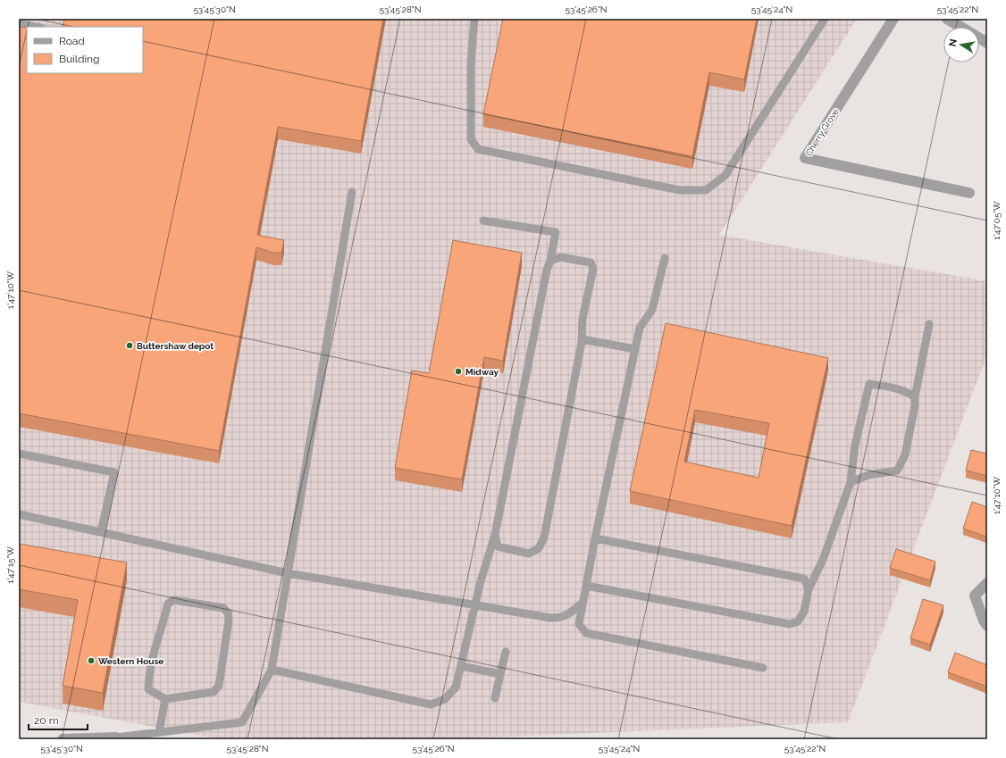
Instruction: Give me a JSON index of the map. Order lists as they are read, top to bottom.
{
  "streets": {
    "street": ["Cherry Grove"]
  },
  "places": ["Buttershaw depot", "Midway", "Western House"],
  "legend": ["Road", "Building"],
  "scale_bar": "20 m",
  "north": "left",
  "coordinates": [
    "53°45'30\"N",
    "53°45'28\"N",
    "53°45'26\"N",
    "53°45'24\"N",
    "53°45'22\"N",
    "1°47'05\"W",
    "1°47'10\"W",
    "1°47'15\"W"
  ]
}
